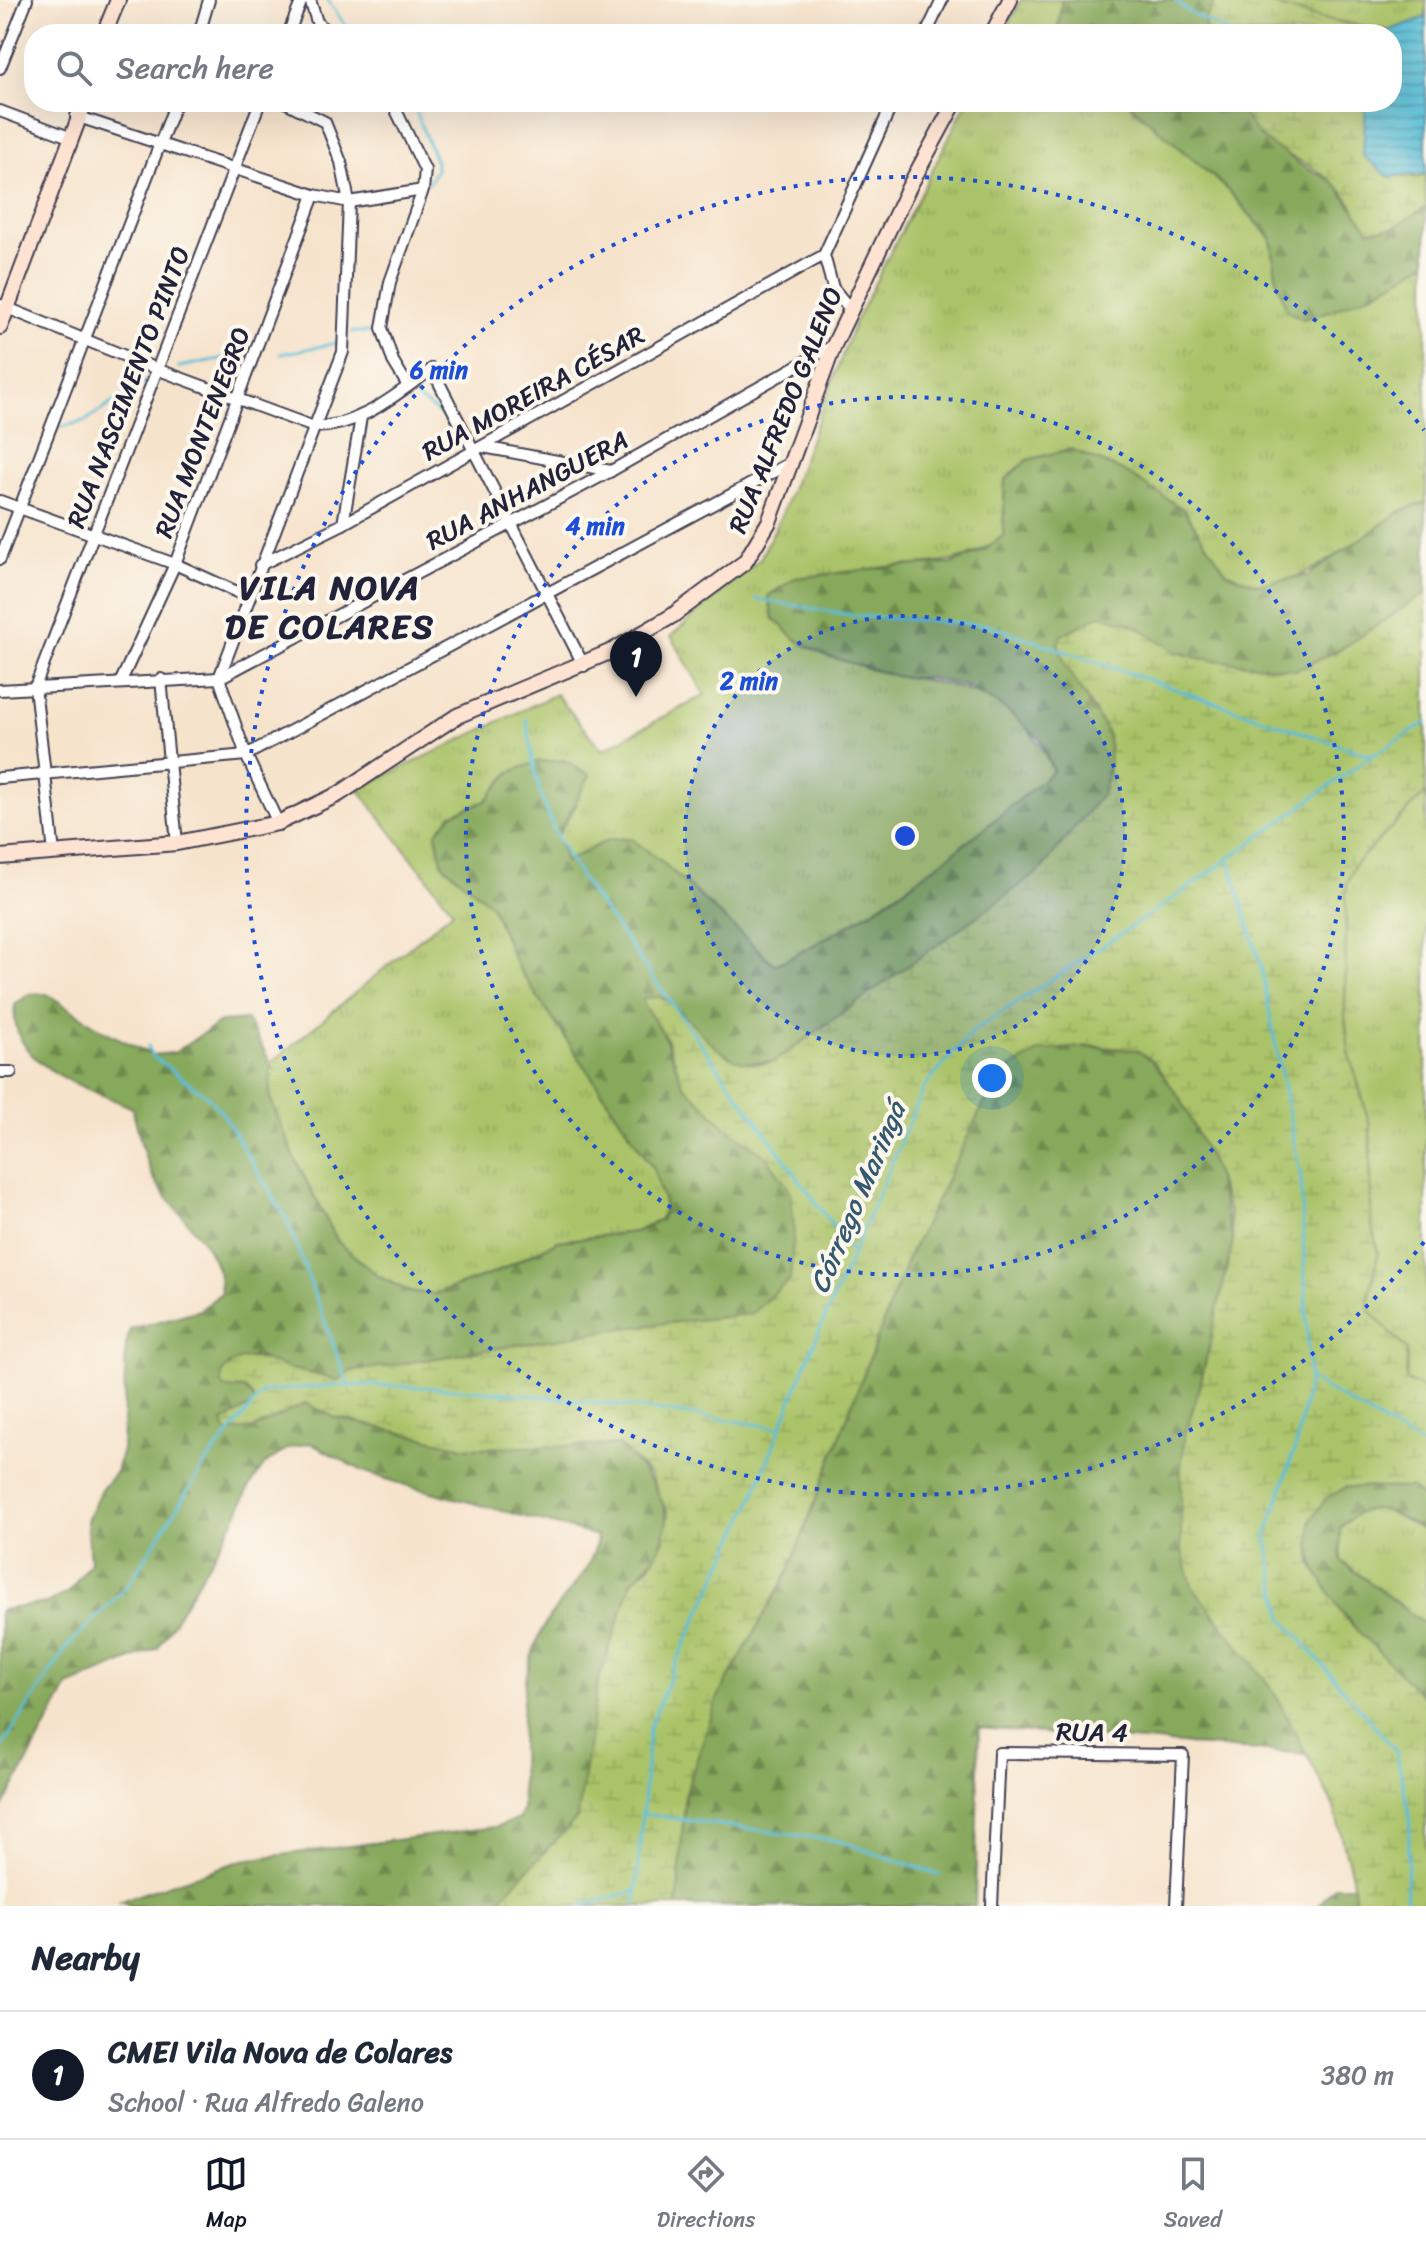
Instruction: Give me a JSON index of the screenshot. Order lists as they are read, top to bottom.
{
  "streets": {
    "street": [
      "RUA NASCIMENTO PINTO",
      "RUA MOREIRA CÉSAR",
      "RUA ALFREDO GALENO",
      "RUA MONTENEGRO",
      "RUA ANHANGUERA",
      "RUA 4"
    ]
  },
  "crossings": [
    ["RUA NASCIMENTO PINTO", "RUA ANHANGUERA"],
    ["RUA ALFREDO GALENO", "RUA ANHANGUERA"],
    ["RUA MONTENEGRO", "RUA ANHANGUERA"]
  ],
  "districts": ["VILA NOVA DE COLARES"],
  "water": ["Córrego Maringá"],
  "page": {
    "search": "Search here",
    "pins": "1",
    "heading": "Nearby",
    "list": [
      {
        "mark": "1",
        "name": "CMEI Vila Nova de Colares",
        "note": "School · Rua Alfredo Galeno",
        "value": "380 m"
      }
    ],
    "nav": ["Map", "Directions", "Saved"]
  },
  "rings": ["6 min", "4 min", "2 min"]
}
